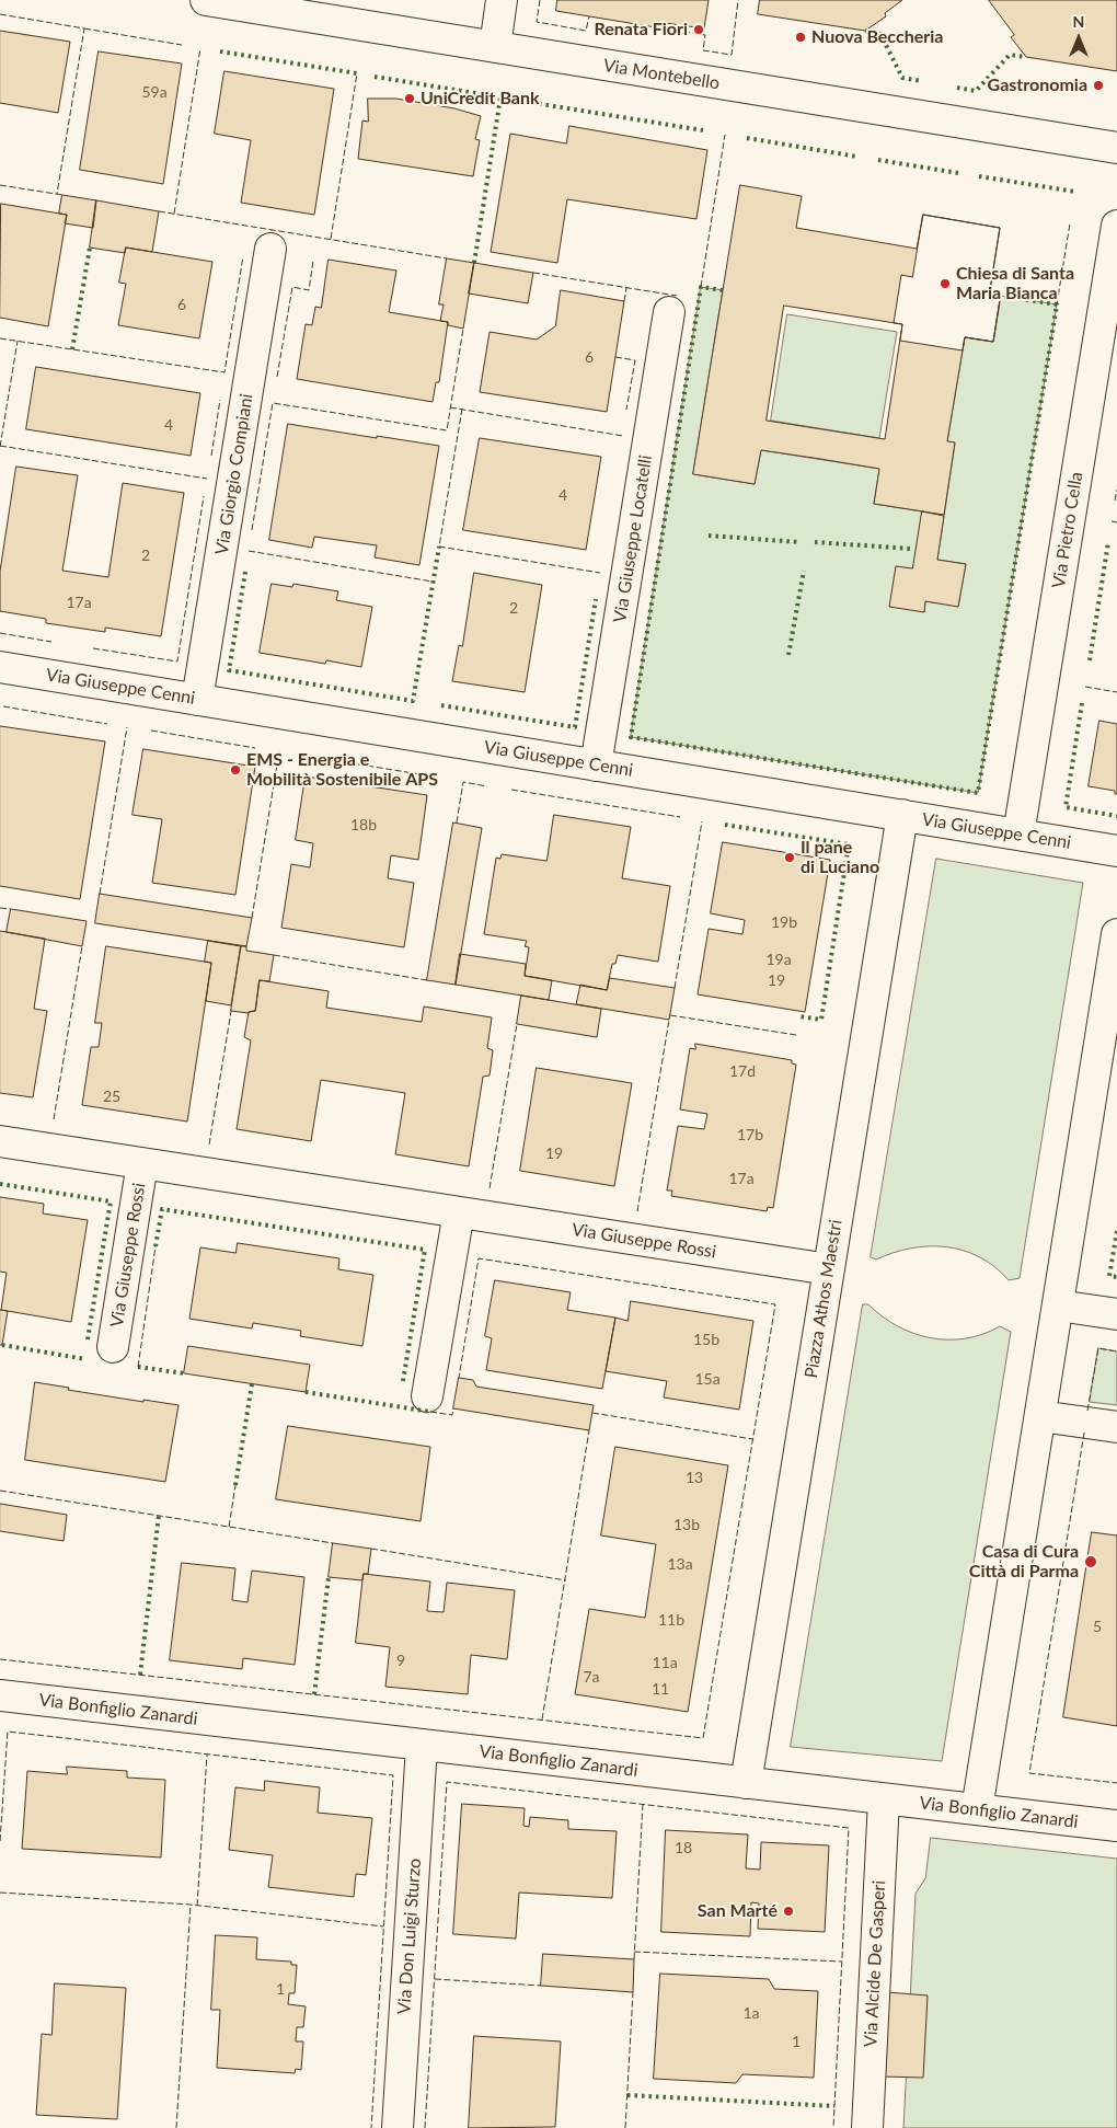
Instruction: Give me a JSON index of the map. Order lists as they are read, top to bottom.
{
  "streets": {
    "street": [
      "Via Montebello",
      "Via Giorgio Compiani",
      "Via Pietro Cella",
      "Via Giuseppe Locatelli",
      "Via Giuseppe Cenni",
      "Via Giuseppe Rossi",
      "Piazza Athos Maestri",
      "Via Bonfiglio Zanardi",
      "Via Don Luigi Sturzo",
      "Via Alcide De Gasperi"
    ]
  },
  "crossings": [
    ["Via Giorgio Compiani", "Via Giuseppe Cenni"],
    ["Via Pietro Cella", "Via Giuseppe Cenni"],
    ["Via Giuseppe Locatelli", "Via Giuseppe Cenni"],
    ["Via Giuseppe Cenni", "Piazza Athos Maestri"],
    ["Via Giuseppe Rossi", "Piazza Athos Maestri"],
    ["Piazza Athos Maestri", "Via Bonfiglio Zanardi"],
    ["Via Bonfiglio Zanardi", "Via Don Luigi Sturzo"],
    ["Via Bonfiglio Zanardi", "Via Alcide De Gasperi"]
  ],
  "places": [
    "Renata Fiori",
    "Nuova Beccheria",
    "Gastronomia",
    "UniCredit Bank",
    "Chiesa di Santa Maria Bianca",
    "EMS - Energia e Mobilità Sostenibile APS",
    "Il pane di Luciano",
    "Casa di Cura Città di Parma",
    "San Marté"
  ],
  "house_numbers": [
    "59a",
    "6",
    "6",
    "4",
    "4",
    "2",
    "17a",
    "2",
    "18b",
    "19b",
    "19a",
    "19",
    "17d",
    "25",
    "17b",
    "19",
    "17a",
    "15b",
    "15a",
    "13",
    "13b",
    "13a",
    "11b",
    "5",
    "9",
    "11a",
    "7a",
    "11",
    "18",
    "1",
    "1a",
    "1"
  ],
  "north": "top"
}
